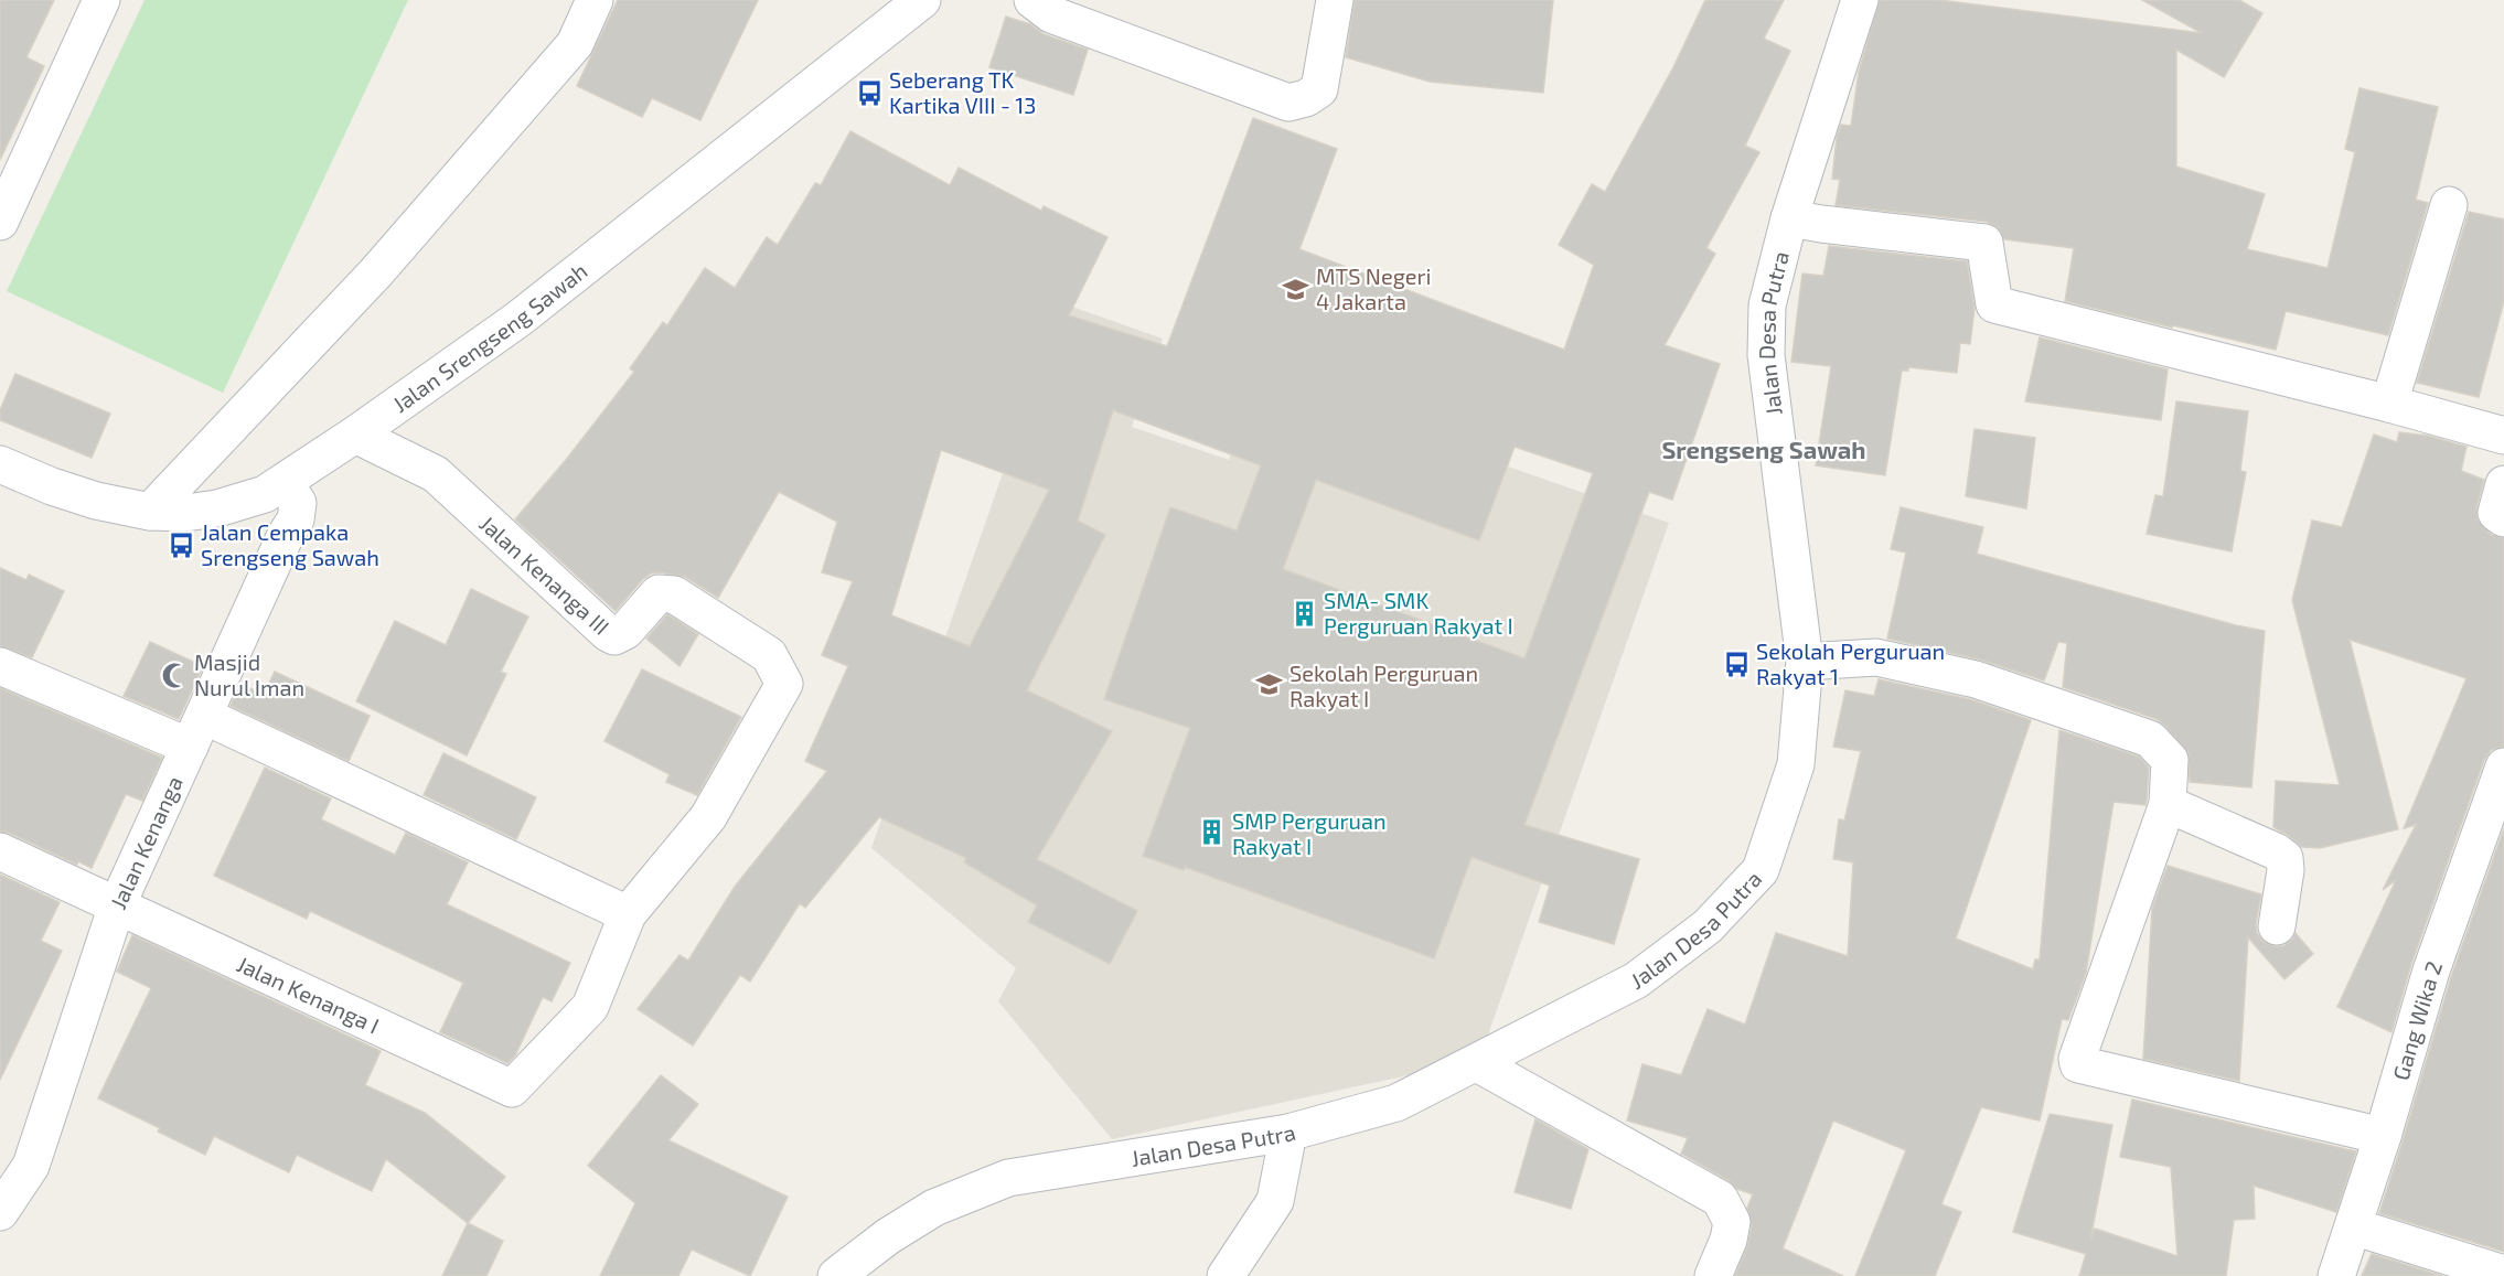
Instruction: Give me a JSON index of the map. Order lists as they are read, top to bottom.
{
  "streets": {
    "street": [
      "Jalan Desa Putra",
      "Jalan Srengseng Sawah",
      "Jalan Kenanga III",
      "Jalan Kenanga",
      "Jalan Kenanga I",
      "Gang Wika 2"
    ]
  },
  "crossings": [
    ["Jalan Srengseng Sawah", "Jalan Kenanga III"],
    ["Jalan Srengseng Sawah", "Jalan Kenanga"],
    ["Jalan Kenanga III", "Jalan Kenanga I"],
    ["Jalan Kenanga", "Jalan Kenanga I"]
  ],
  "districts": ["Srengseng Sawah"],
  "places": {
    "bus stop": ["Seberang TK Kartika VIII - 13", "Jalan Cempaka Srengseng Sawah", "Sekolah Perguruan Rakyat 1"],
    "school or university": ["MTS Negeri 4 Jakarta", "Sekolah Perguruan Rakyat I"],
    "building": ["SMA- SMK Perguruan Rakyat I", "SMP Perguruan Rakyat I"],
    "mosque": ["Masjid Nurul Iman"]
  }
}
